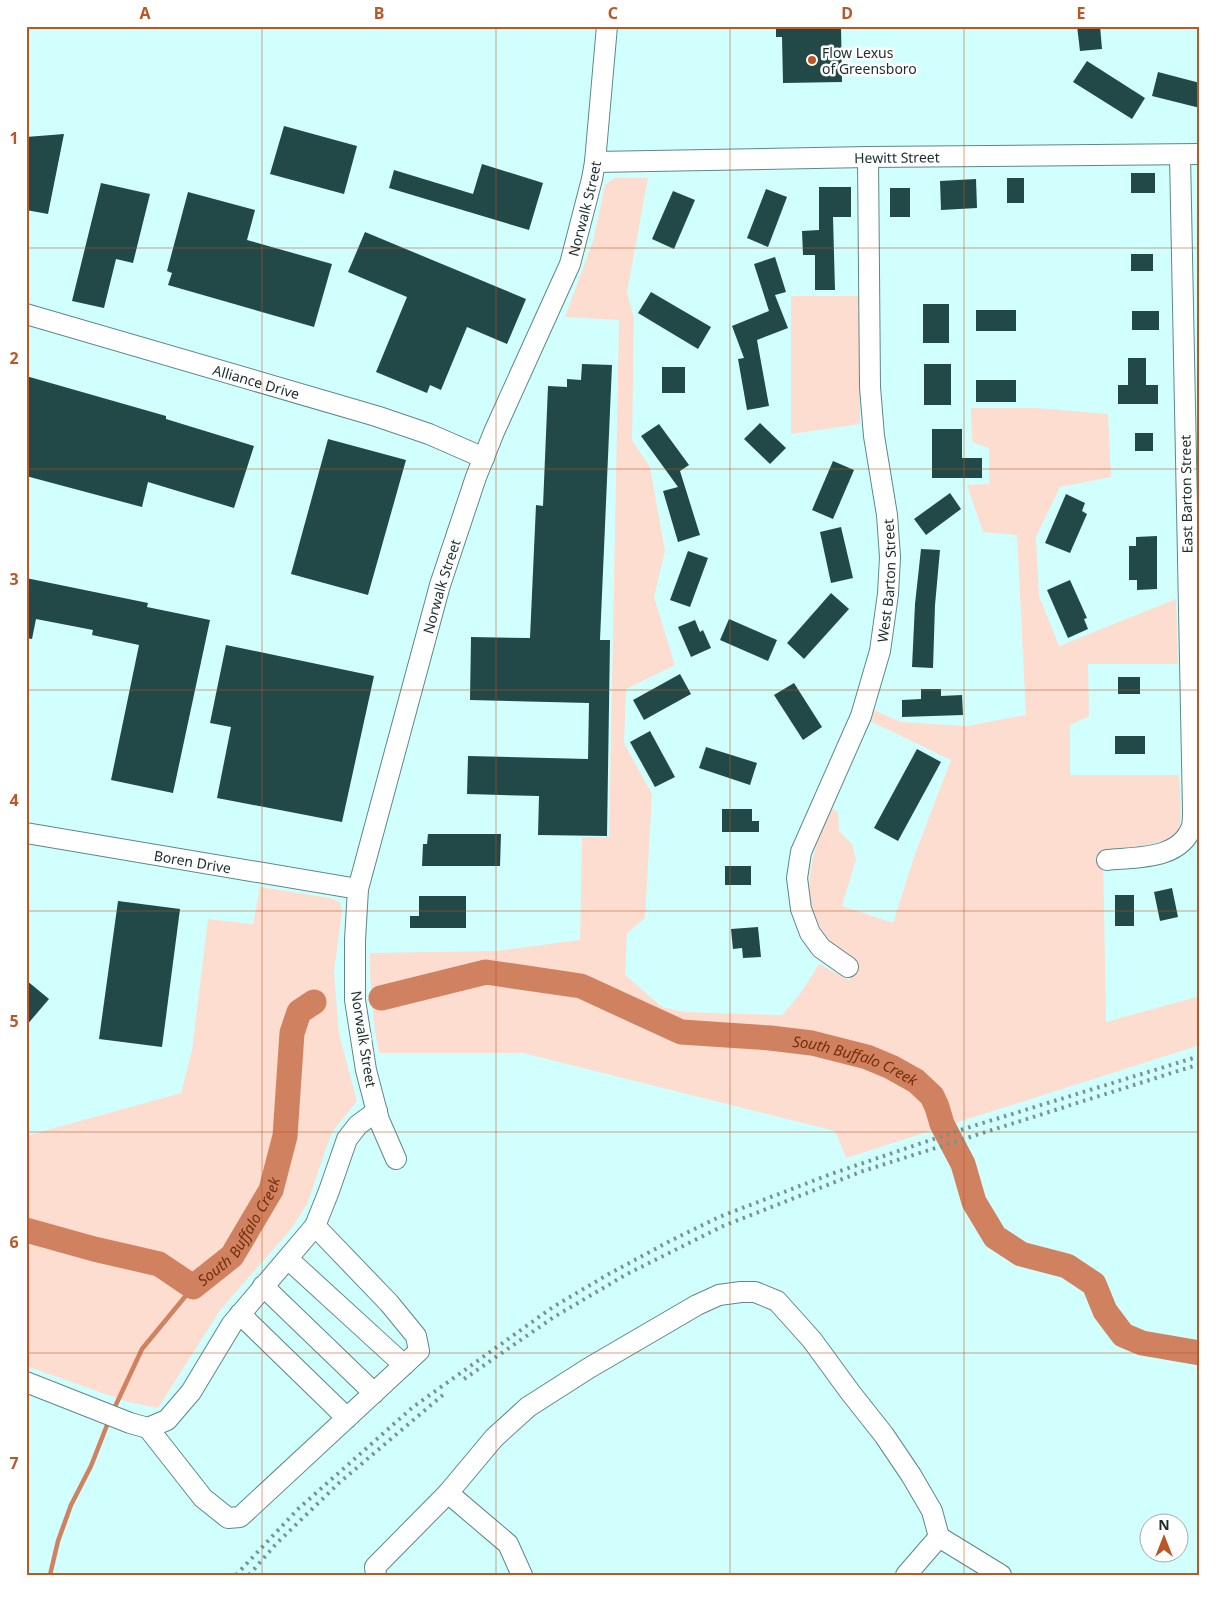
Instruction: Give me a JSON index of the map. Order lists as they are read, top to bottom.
{
  "streets": {
    "street": [
      "Hewitt Street",
      "Norwalk Street",
      "Alliance Drive",
      "East Barton Street",
      "West Barton Street",
      "Boren Drive"
    ]
  },
  "crossings": [
    ["Hewitt Street", "Norwalk Street"],
    ["Hewitt Street", "East Barton Street"],
    ["Hewitt Street", "West Barton Street"],
    ["Norwalk Street", "Alliance Drive"],
    ["Norwalk Street", "Boren Drive"]
  ],
  "water": ["South Buffalo Creek"],
  "places": ["Flow Lexus of Greensboro"],
  "north": "top",
  "grid": {
    "columns": [
      "A",
      "B",
      "C",
      "D",
      "E"
    ],
    "rows": [
      "1",
      "2",
      "3",
      "4",
      "5",
      "6",
      "7"
    ]
  }
}
